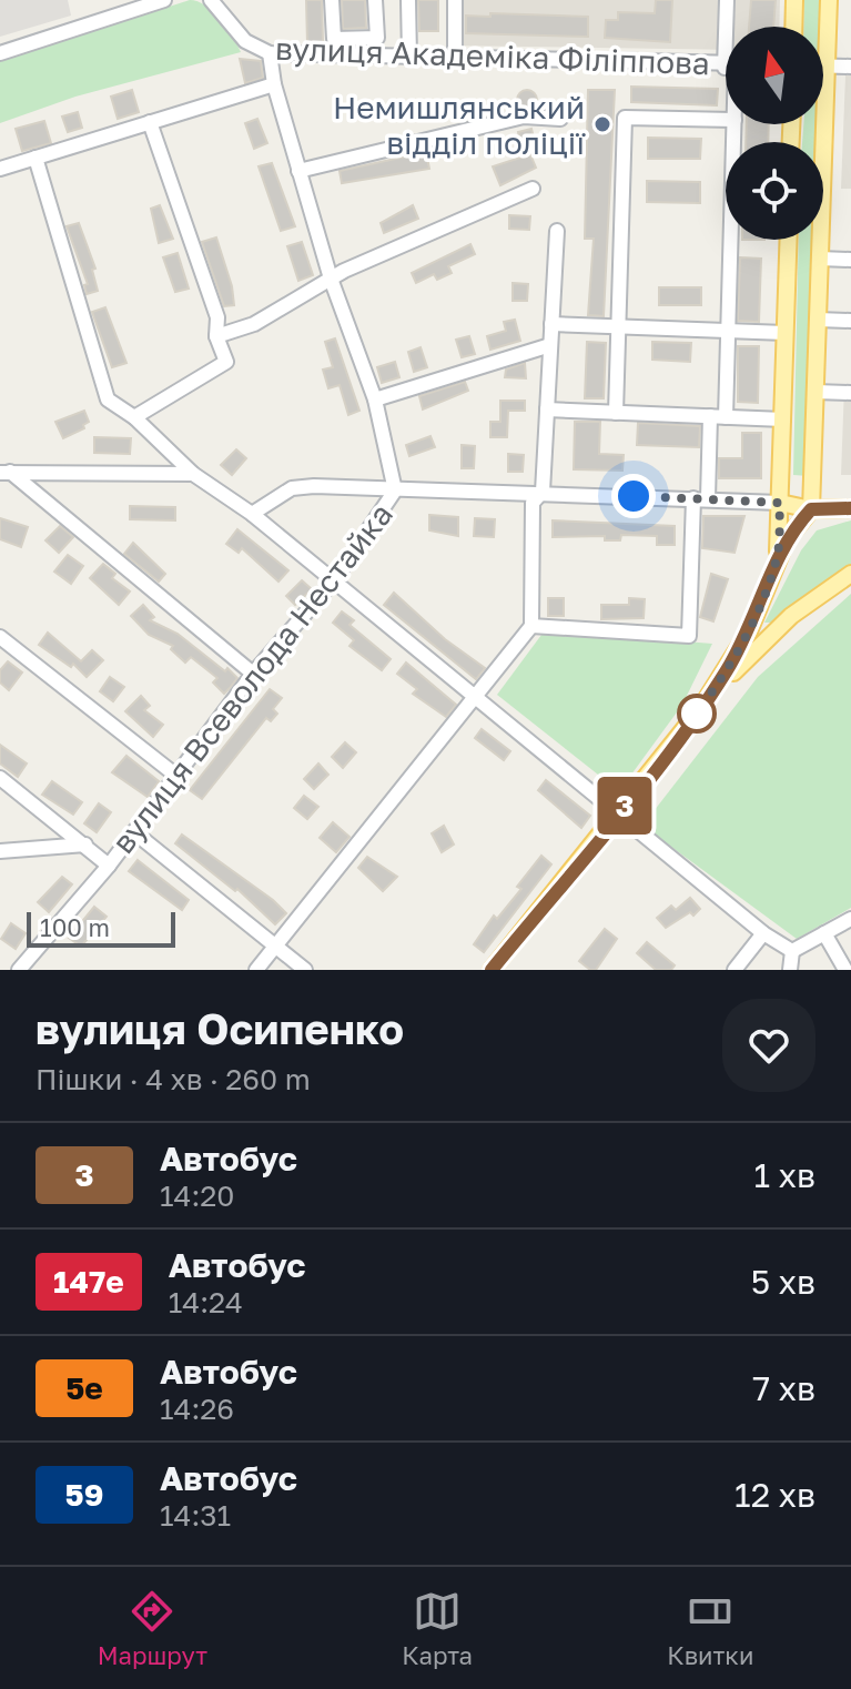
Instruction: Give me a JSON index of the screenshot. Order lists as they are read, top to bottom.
{
  "streets": {
    "street": ["вулиця Академіка Філіппова", "вулиця Всеволода Нестайка"]
  },
  "crossings": [
    ["вулиця Академіка Філіппова", "вулиця Всеволода Нестайка"]
  ],
  "places": ["Немишлянський відділ поліції"],
  "lines": ["bus line 3"],
  "scale_bar": "100 m",
  "north": "top",
  "page": {
    "on_map": "3",
    "scale": "100 m",
    "heading": ["вулиця Осипенко", "Пішки · 4 хв · 260 m"],
    "list": [
      {
        "mark": "3",
        "name": "Автобус",
        "note": "14:20",
        "value": "1 хв"
      },
      {
        "mark": "147е",
        "name": "Автобус",
        "note": "14:24",
        "value": "5 хв"
      },
      {
        "mark": "5е",
        "name": "Автобус",
        "note": "14:26",
        "value": "7 хв"
      },
      {
        "mark": "59",
        "name": "Автобус",
        "note": "14:31",
        "value": "12 хв"
      }
    ],
    "tabs": ["Маршрут", "Карта", "Квитки"]
  }
}
